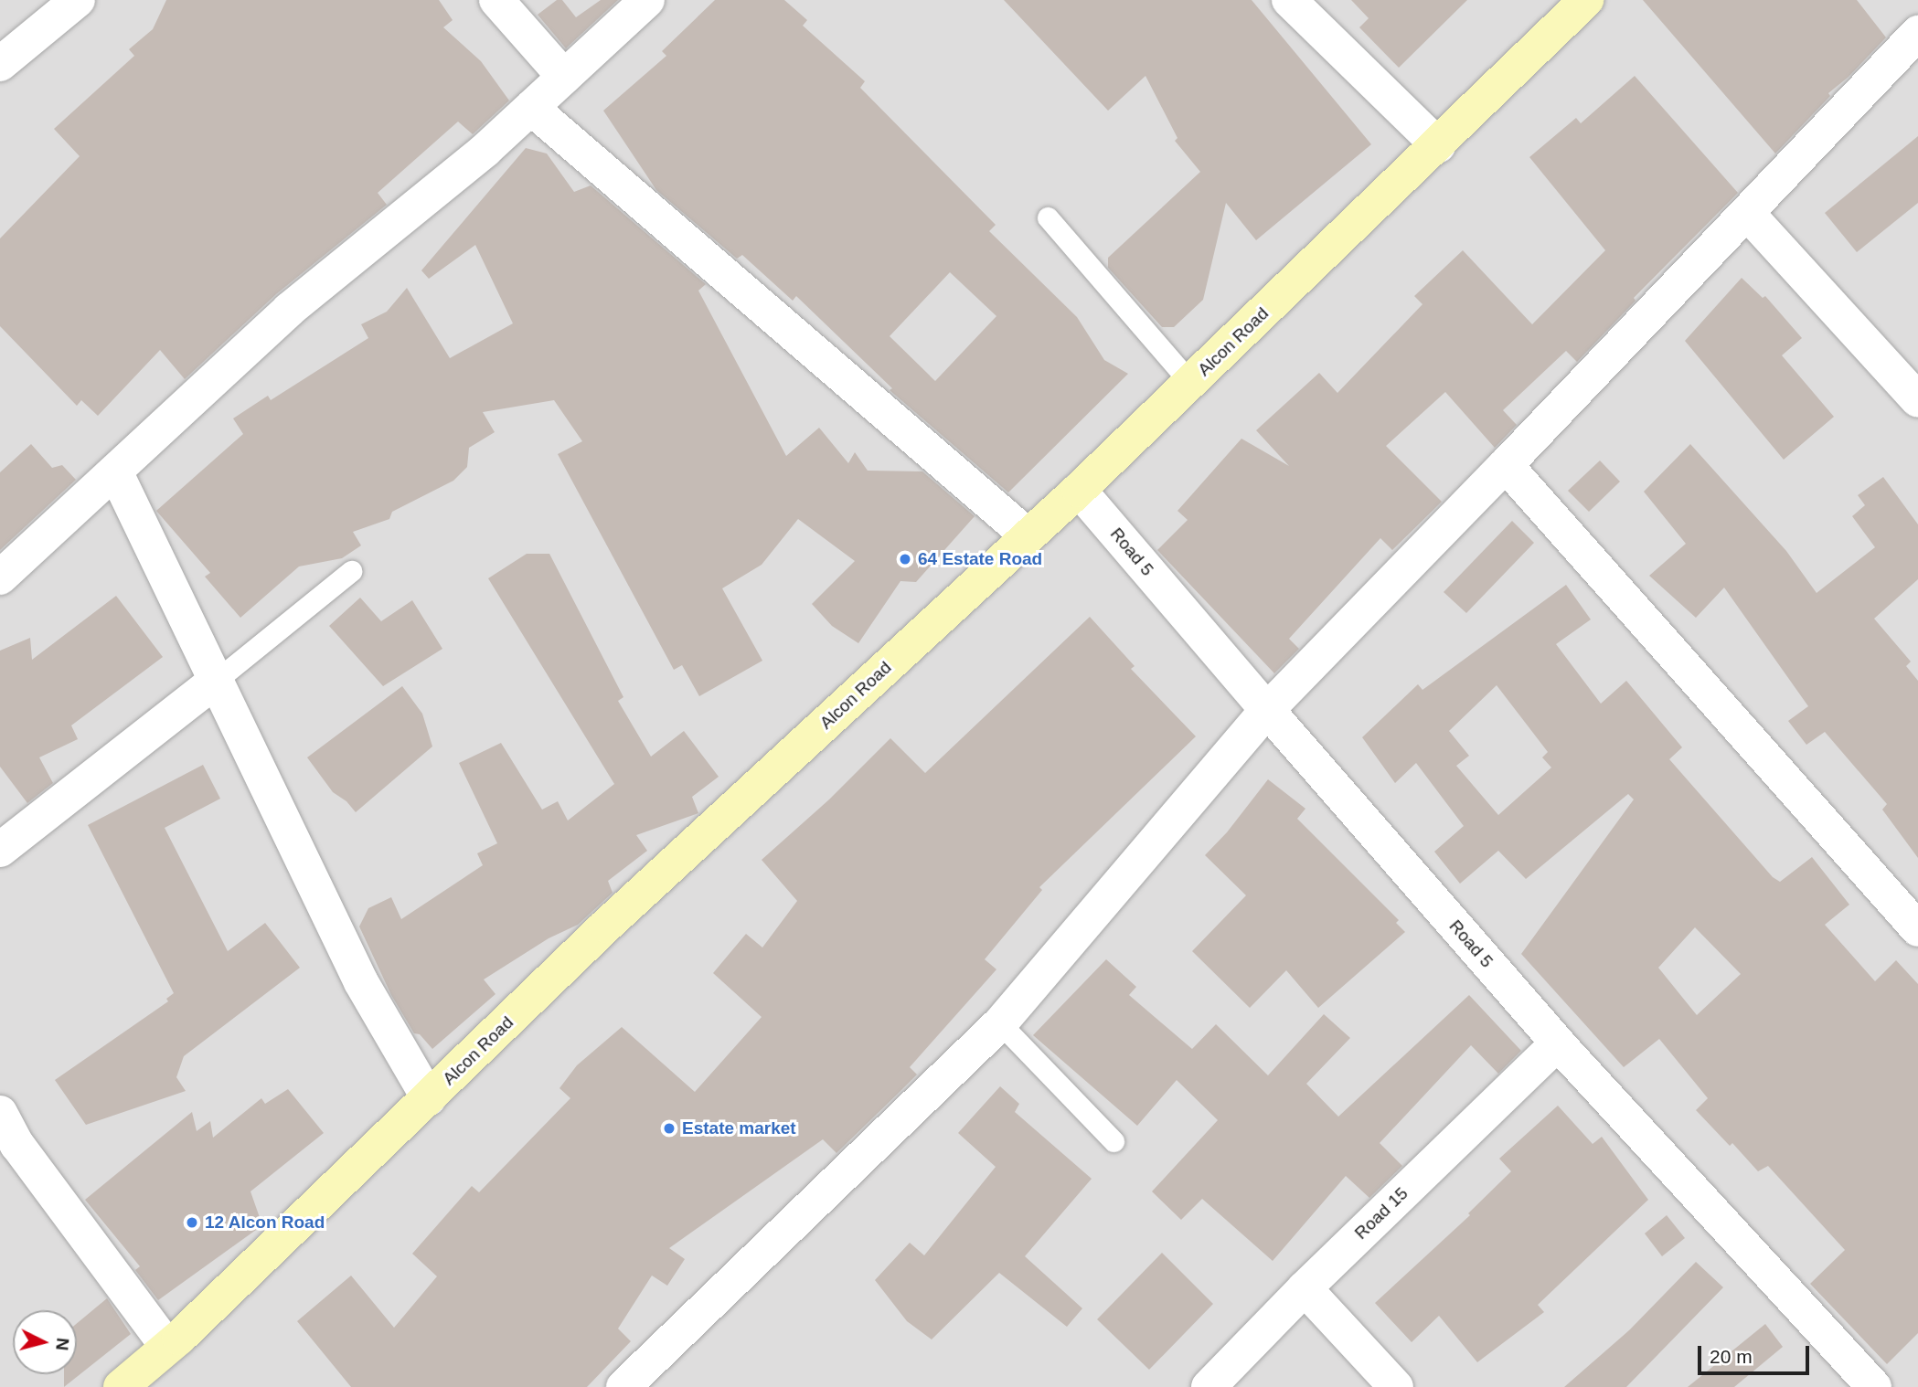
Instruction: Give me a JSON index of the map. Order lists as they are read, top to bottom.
{
  "streets": {
    "main road": ["Alcon Road"],
    "street": ["Road 5", "Road 15"]
  },
  "crossings": [
    ["Alcon Road", "Road 5"],
    ["Road 5", "Road 15"]
  ],
  "places": ["64 Estate Road", "Estate market", "12 Alcon Road"],
  "scale_bar": "20 m",
  "north": "right"
}
